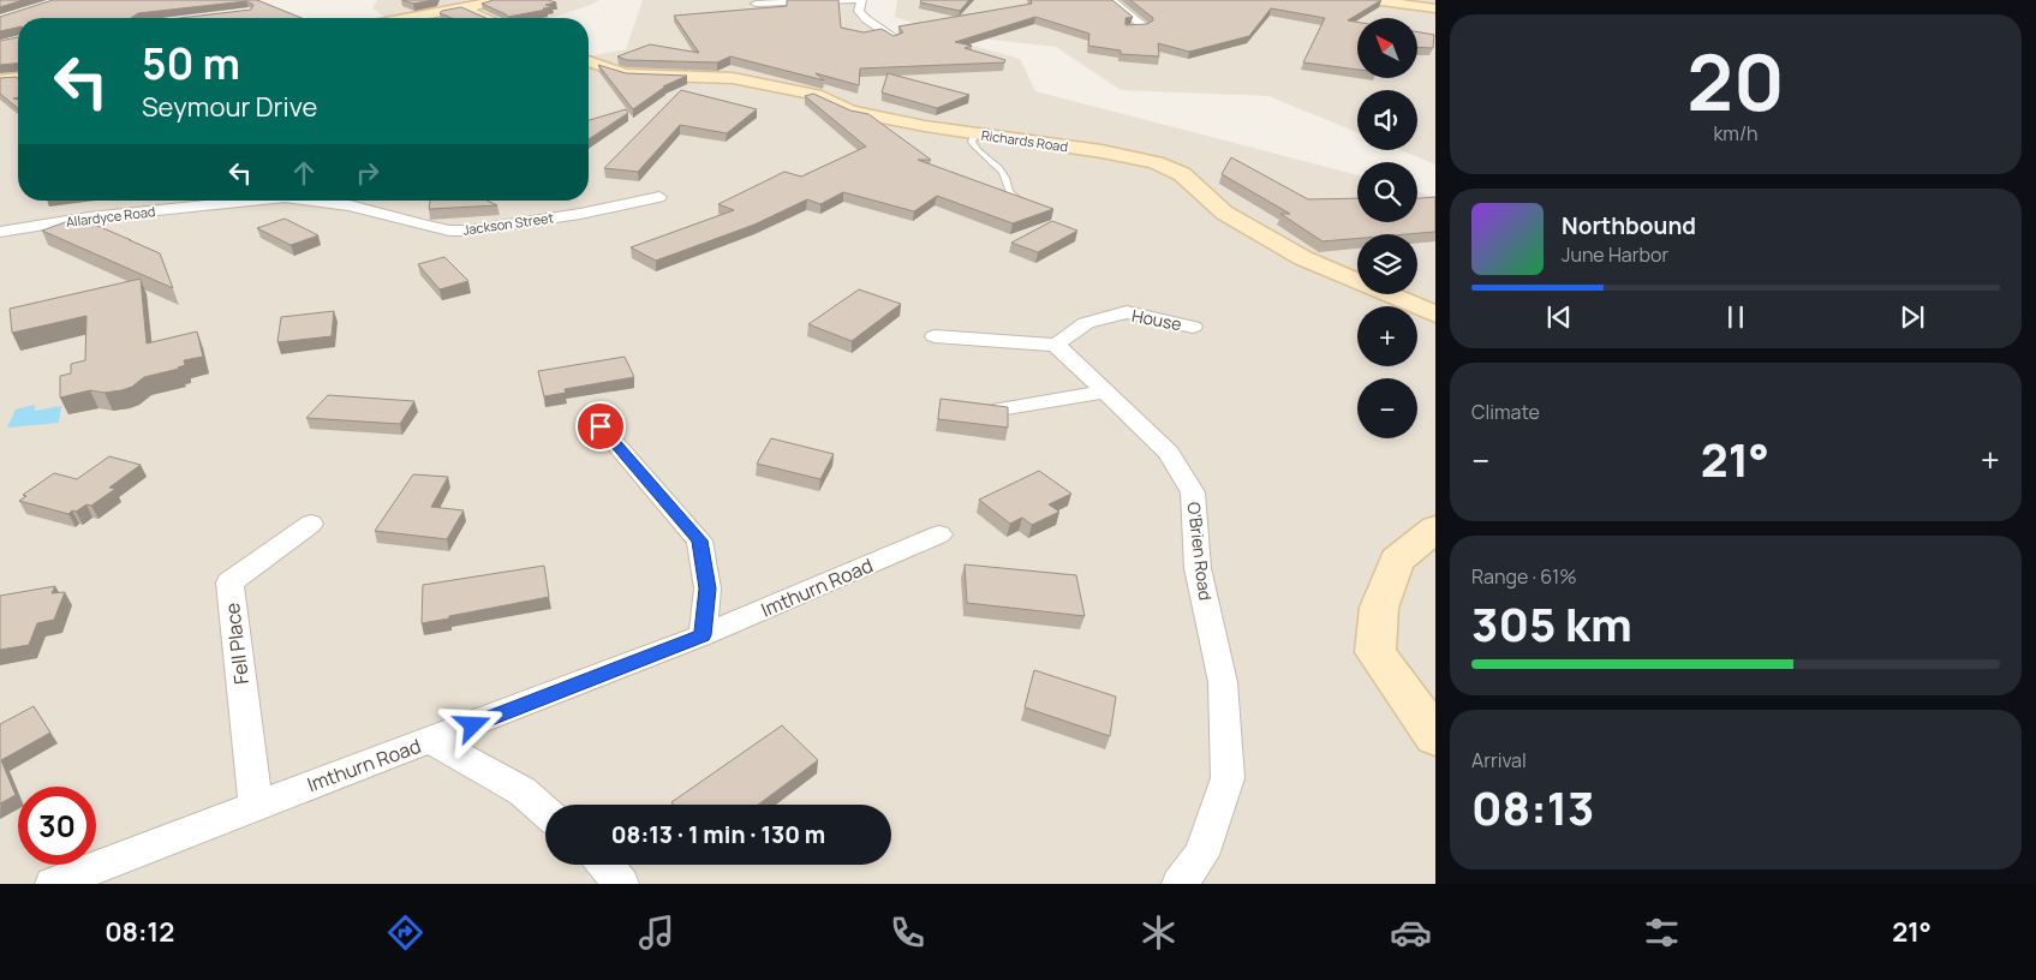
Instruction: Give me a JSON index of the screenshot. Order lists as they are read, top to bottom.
{
  "streets": {
    "street": [
      "Richards Road",
      "Allardyce Road",
      "Jackson Street",
      "House",
      "O'Brien Road",
      "Imthurn Road",
      "Fell Place"
    ]
  },
  "crossings": [
    ["House", "O'Brien Road"],
    ["Imthurn Road", "Fell Place"]
  ],
  "north": "top left",
  "page": {
    "tile": [
      ["20", "km/h"],
      "Climate",
      ["Range · 61%", "305 km"],
      ["Arrival", "08:13"]
    ],
    "map_buttons": ["+", "−"],
    "turn": ["50 m", "Seymour Drive"],
    "song": ["Northbound", "June Harbor"],
    "heat": ["−", "21°", "+"],
    "limit": "30",
    "trip": "08:13 · 1 min · 130 m",
    "tabs": ["08:12", "21°"]
  }
}
